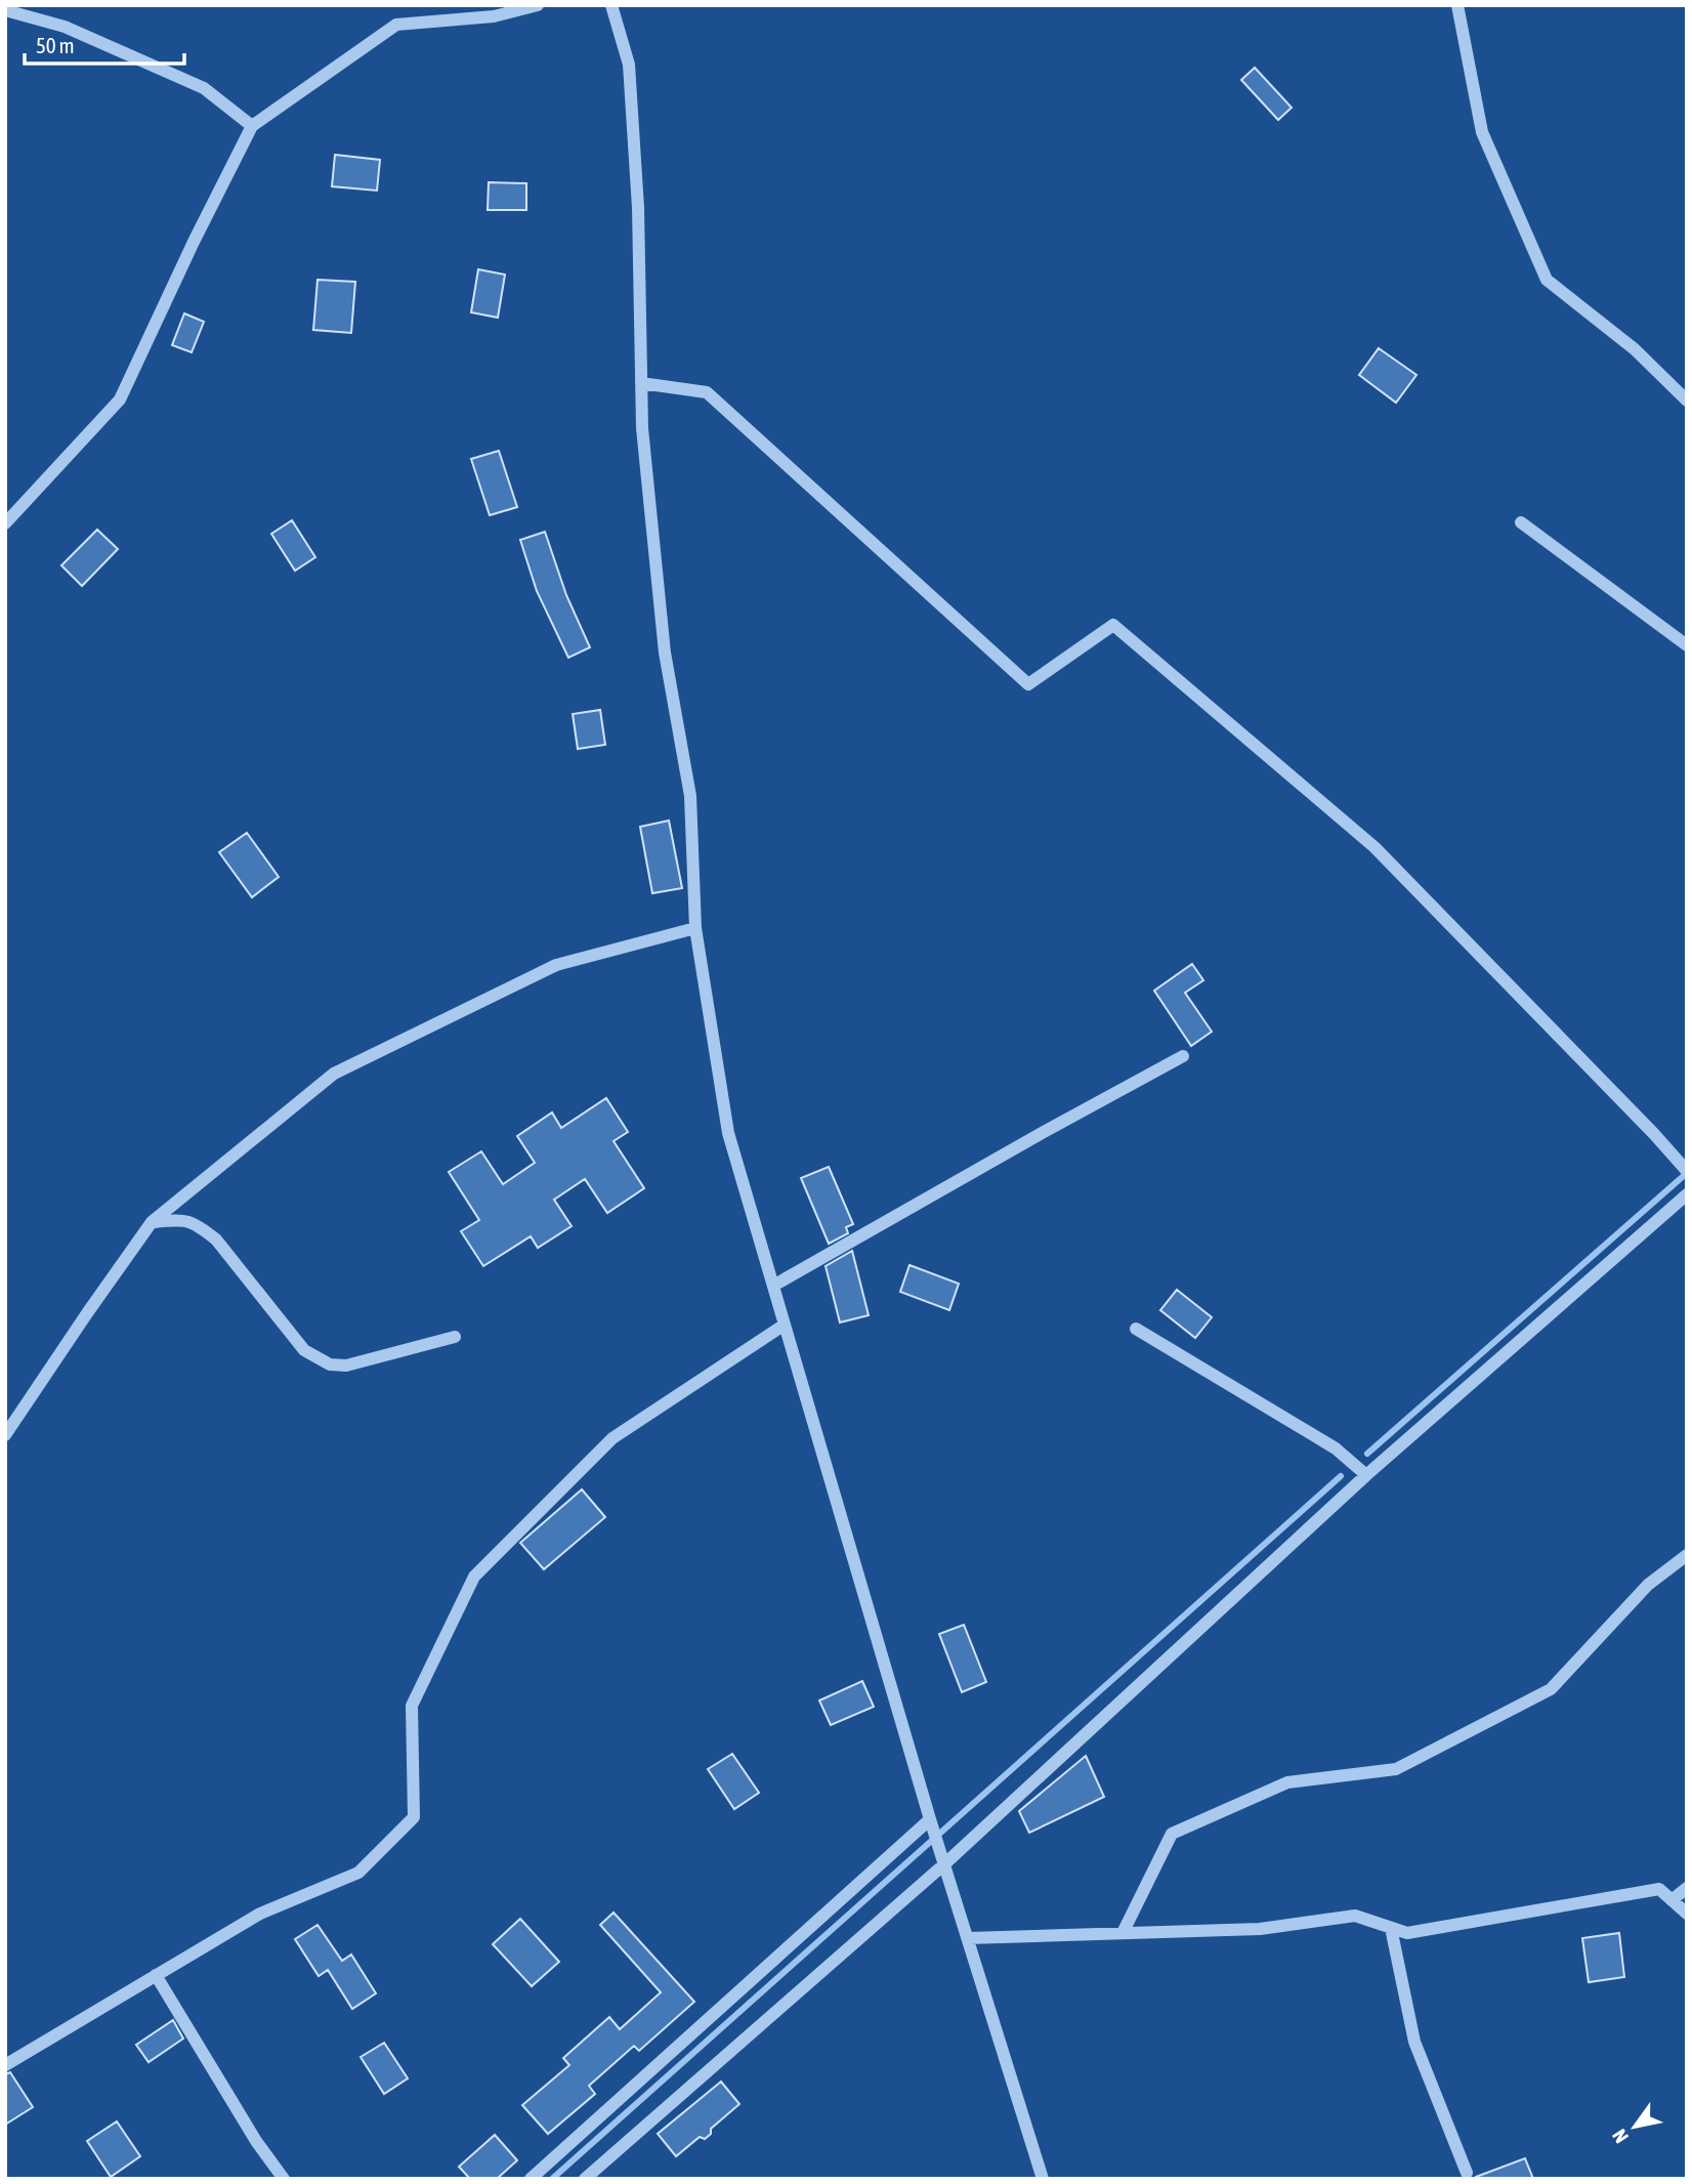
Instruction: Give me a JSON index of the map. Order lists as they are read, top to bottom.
{
  "scale_bar": "50 m",
  "north": "bottom left"
}
